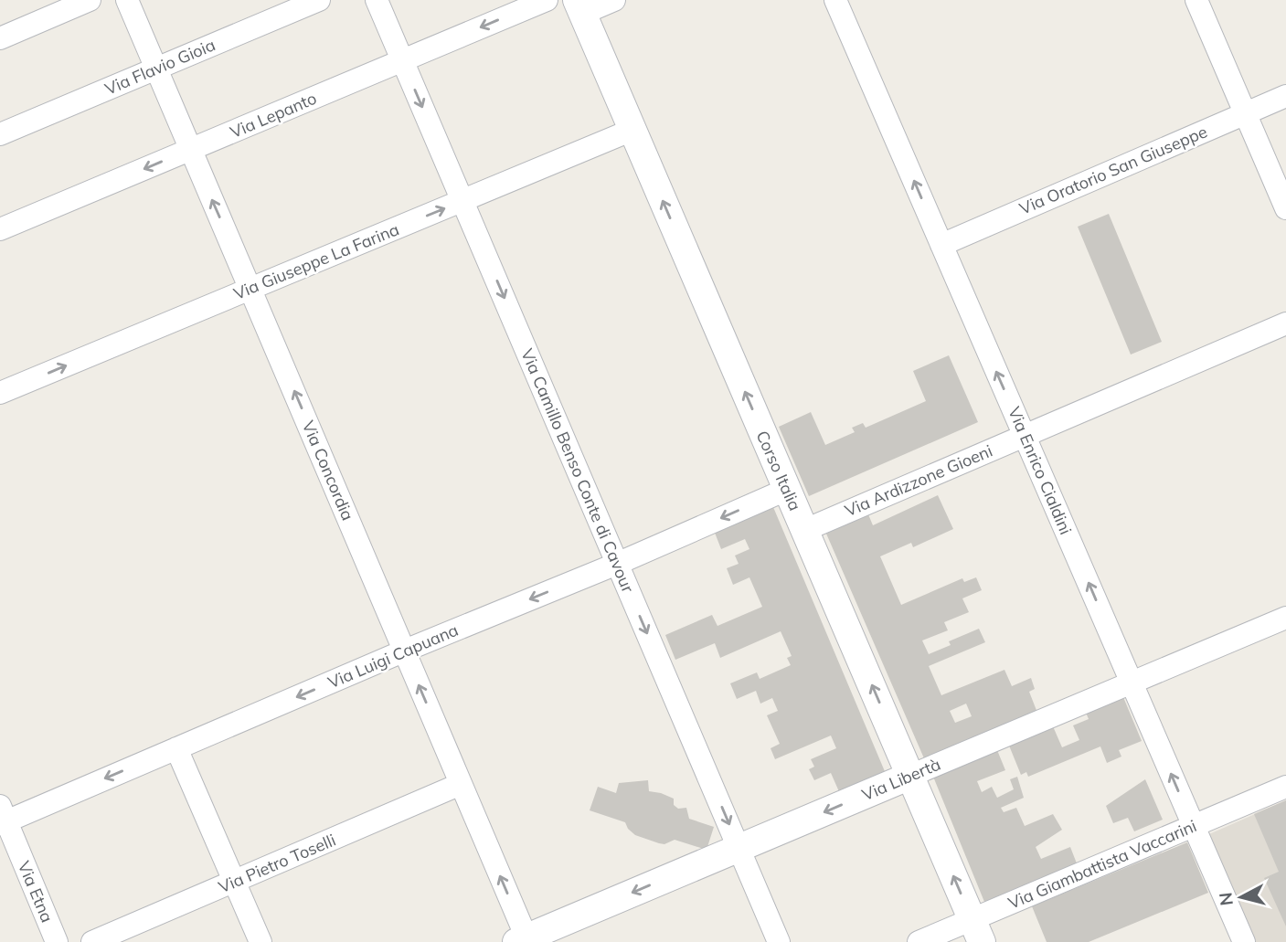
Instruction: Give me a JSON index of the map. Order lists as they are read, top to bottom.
{
  "streets": {
    "street": [
      "Via Flavio Gioia",
      "Via Lepanto",
      "Via Oratorio San Giuseppe",
      "Via Giuseppe La Farina",
      "Via Concordia",
      "Via Camillo Benso Conte di Cavour",
      "Corso Italia",
      "Via Enrico Cialdini",
      "Via Ardizzone Gioeni",
      "Via Luigi Capuana",
      "Via Libertà",
      "Via Pietro Toselli",
      "Via Giambattista Vaccarini",
      "Via Etna"
    ]
  },
  "crossings": [
    ["Via Flavio Gioia", "Via Concordia"],
    ["Via Lepanto", "Via Concordia"],
    ["Via Lepanto", "Via Camillo Benso Conte di Cavour"],
    ["Via Oratorio San Giuseppe", "Via Enrico Cialdini"],
    ["Via Giuseppe La Farina", "Via Concordia"],
    ["Via Giuseppe La Farina", "Via Camillo Benso Conte di Cavour"],
    ["Via Giuseppe La Farina", "Corso Italia"],
    ["Via Concordia", "Via Luigi Capuana"],
    ["Via Concordia", "Via Libertà"],
    ["Via Concordia", "Via Pietro Toselli"],
    ["Via Camillo Benso Conte di Cavour", "Via Luigi Capuana"],
    ["Via Camillo Benso Conte di Cavour", "Via Libertà"],
    ["Corso Italia", "Via Ardizzone Gioeni"],
    ["Corso Italia", "Via Luigi Capuana"],
    ["Corso Italia", "Via Libertà"],
    ["Corso Italia", "Via Giambattista Vaccarini"],
    ["Via Enrico Cialdini", "Via Ardizzone Gioeni"],
    ["Via Enrico Cialdini", "Via Libertà"],
    ["Via Enrico Cialdini", "Via Giambattista Vaccarini"],
    ["Via Luigi Capuana", "Via Etna"]
  ],
  "one_way": [
    "Via Lepanto",
    "Via Giuseppe La Farina",
    "Via Concordia",
    "Via Camillo Benso Conte di Cavour",
    "Corso Italia",
    "Via Enrico Cialdini",
    "Via Luigi Capuana",
    "Via Libertà"
  ],
  "north": "left"
}
